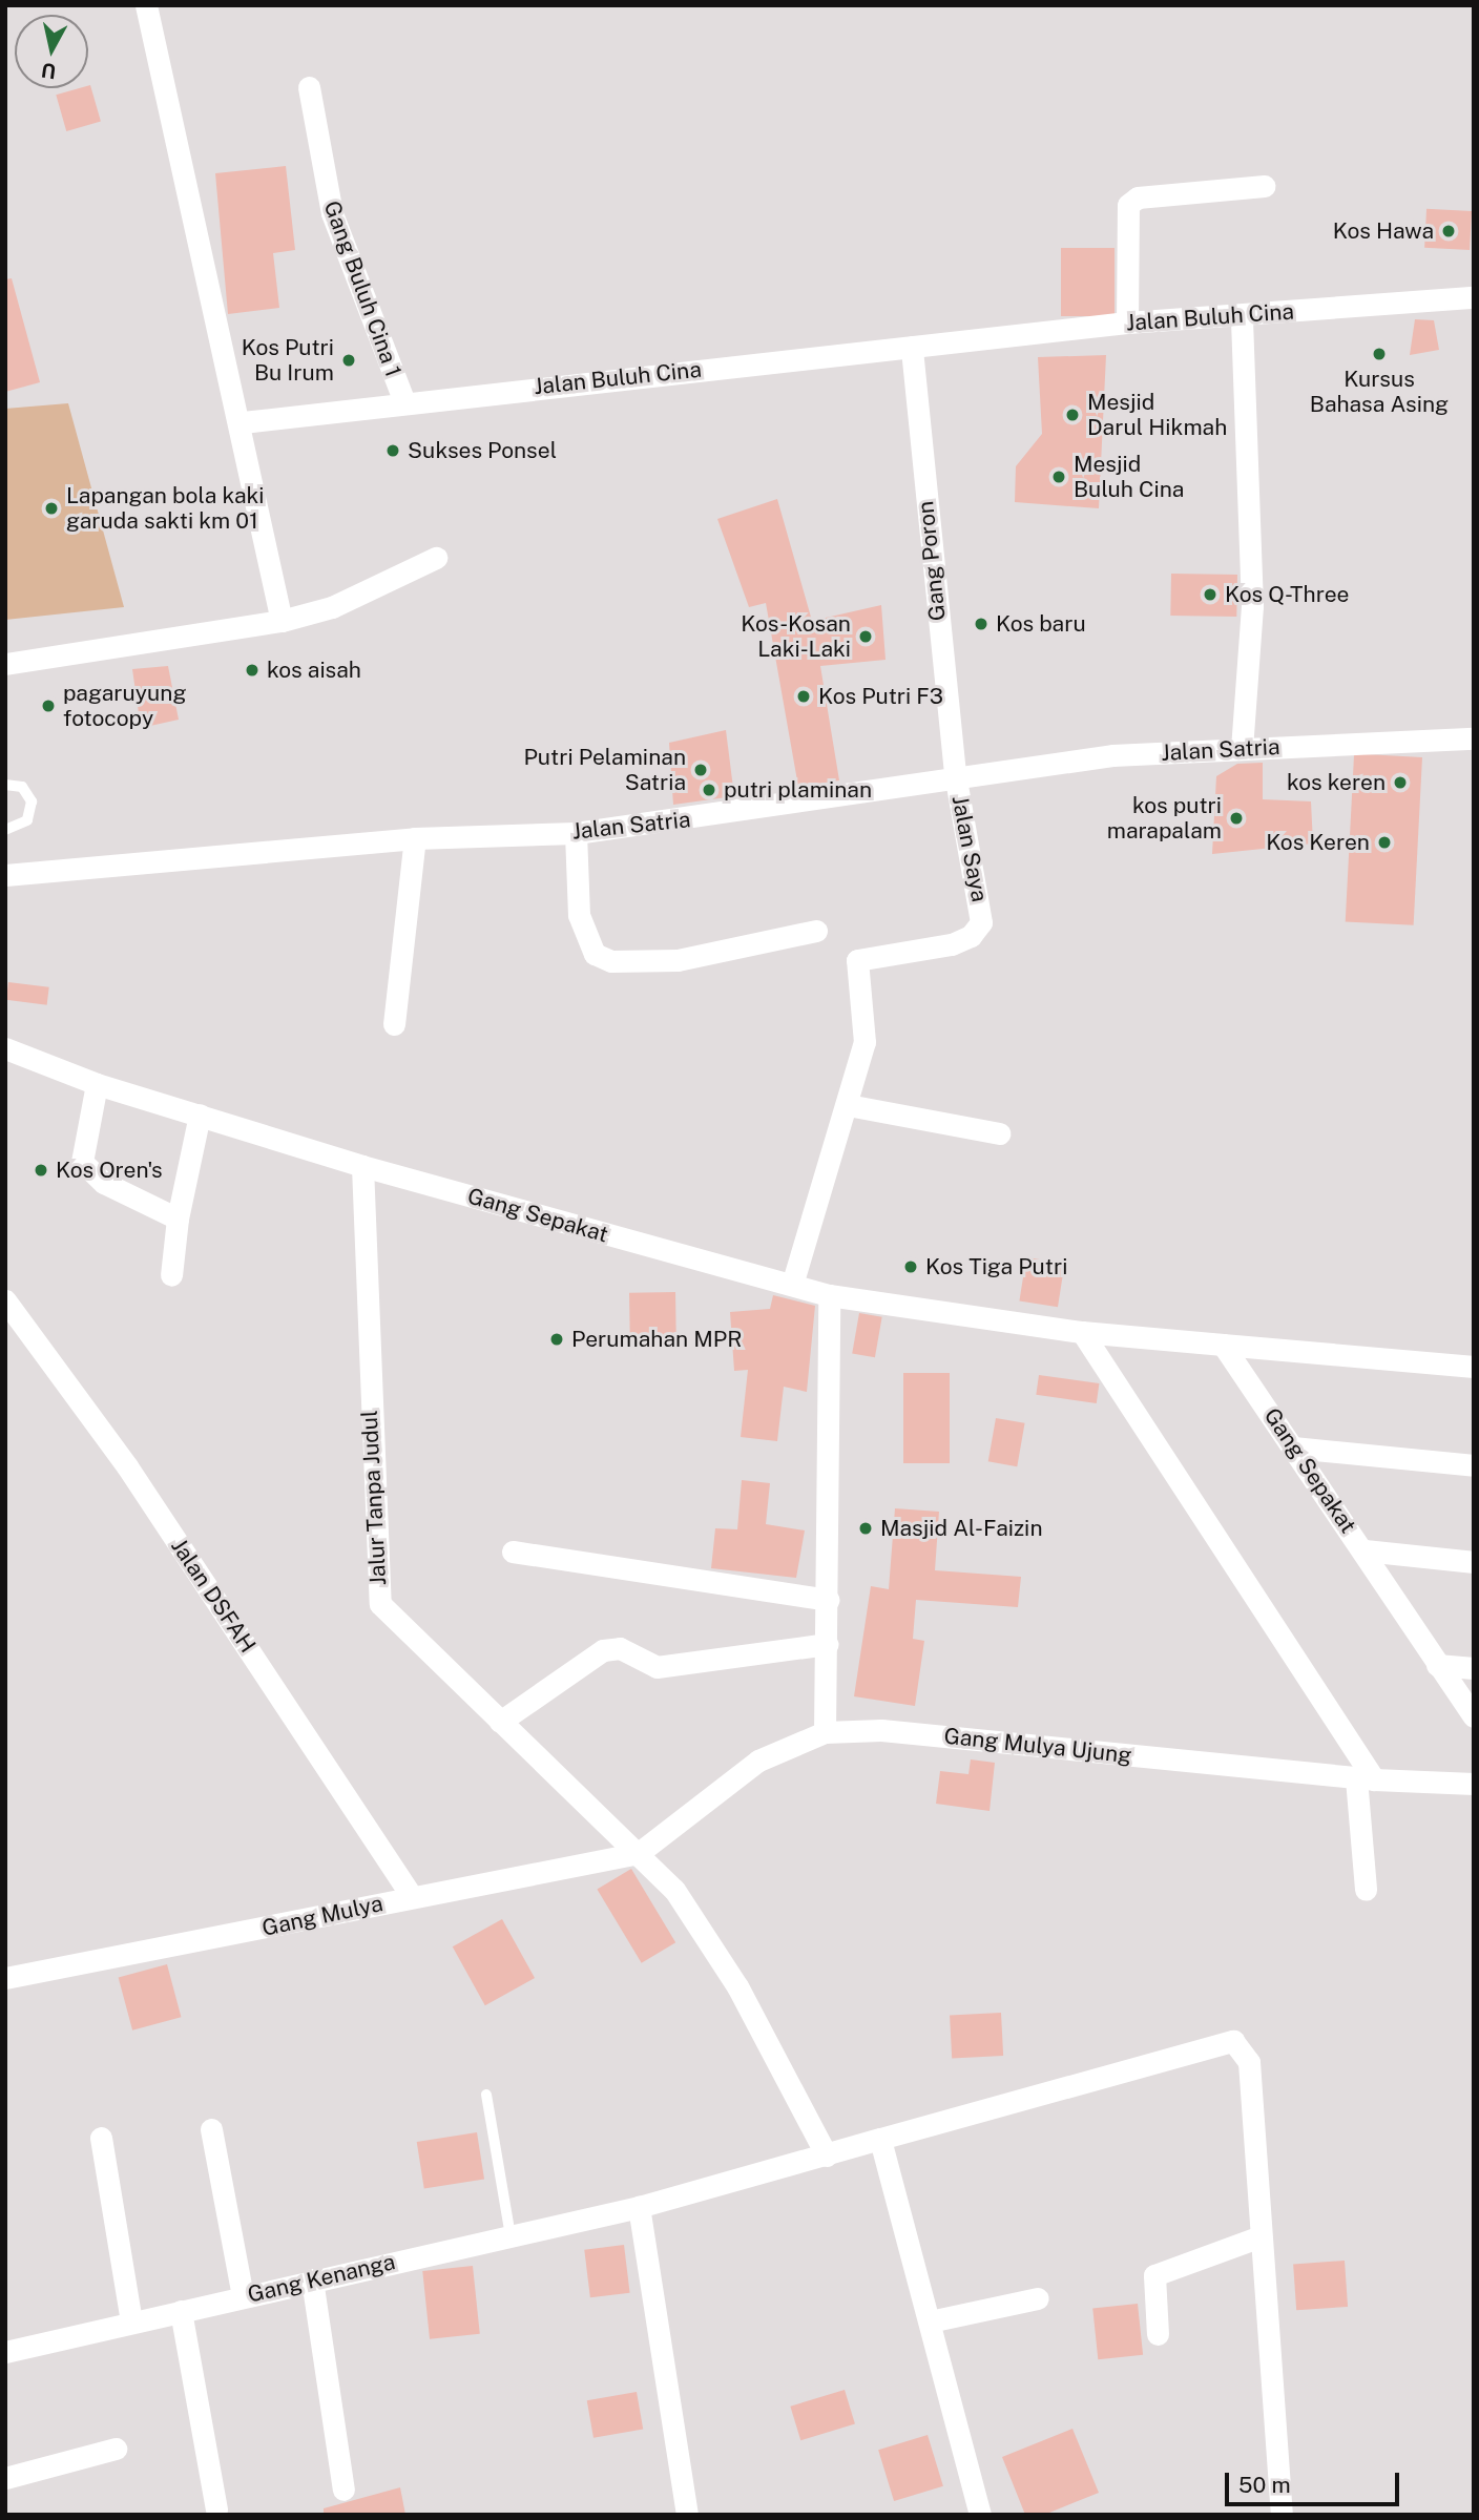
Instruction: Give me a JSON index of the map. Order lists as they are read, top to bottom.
{
  "streets": {
    "street": [
      "Gang Buluh Cina 1",
      "Jalan Buluh Cina",
      "Gang Poron",
      "Jalan Satria",
      "Jalan Saya",
      "Gang Sepakat",
      "Jalur Tanpa Judul",
      "Jalan DSFAH",
      "Gang Mulya Ujung",
      "Gang Mulya",
      "Gang Kenanga"
    ]
  },
  "crossings": [
    ["Gang Buluh Cina 1", "Jalan Buluh Cina"],
    ["Jalan Buluh Cina", "Gang Poron"],
    ["Gang Poron", "Jalan Satria"],
    ["Gang Poron", "Jalan Saya"],
    ["Jalan Satria", "Jalan Saya"],
    ["Gang Sepakat", "Jalur Tanpa Judul"],
    ["Jalur Tanpa Judul", "Gang Mulya Ujung"],
    ["Jalur Tanpa Judul", "Gang Mulya"],
    ["Jalur Tanpa Judul", "Gang Kenanga"],
    ["Jalan DSFAH", "Gang Mulya"],
    ["Gang Mulya Ujung", "Gang Mulya"]
  ],
  "places": [
    "Kos Hawa",
    "Kursus Bahasa Asing",
    "Kos Putri Bu Irum",
    "Mesjid Darul Hikmah",
    "Sukses Ponsel",
    "Mesjid Buluh Cina",
    "Lapangan bola kaki garuda sakti km 01",
    "Kos Q-Three",
    "Kos baru",
    "Kos-Kosan Laki-Laki",
    "kos aisah",
    "Kos Putri F3",
    "pagaruyung fotocopy",
    "Putri Pelaminan Satria",
    "kos keren",
    "putri plaminan",
    "kos putri marapalam",
    "Kos Keren",
    "Kos Oren's",
    "Kos Tiga Putri",
    "Perumahan MPR",
    "Masjid Al-Faizin"
  ],
  "scale_bar": "50 m",
  "north": "bottom"
}
